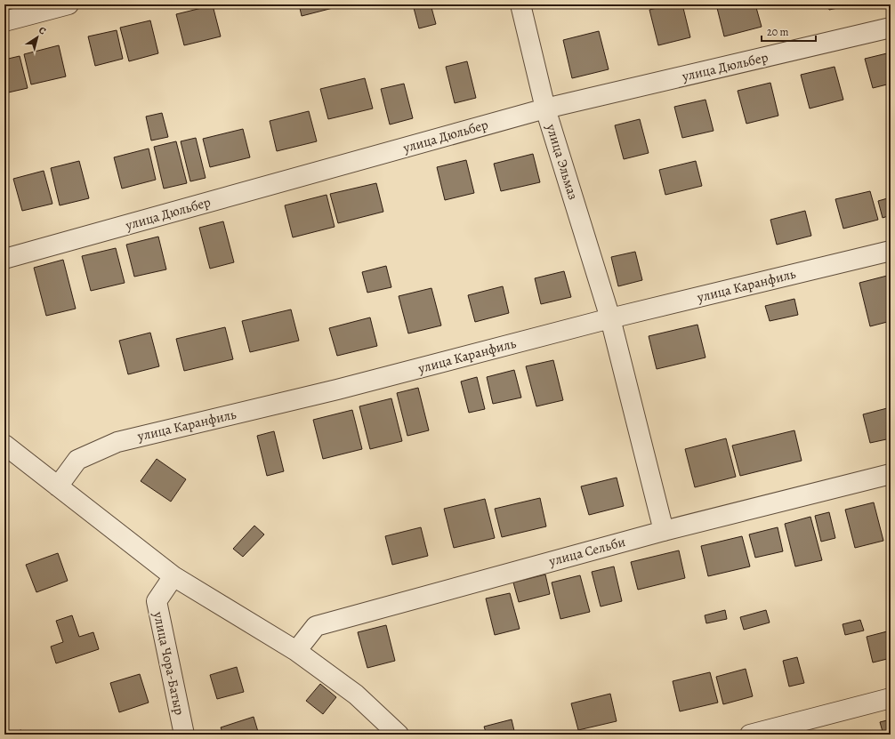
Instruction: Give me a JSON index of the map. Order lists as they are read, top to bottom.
{
  "streets": {
    "street": [
      "улица Дюльбер",
      "улица Эльмаз",
      "улица Каранфиль",
      "улица Сельби",
      "улица Чора-Батыр"
    ]
  },
  "crossings": [
    ["улица Дюльбер", "улица Эльмаз"],
    ["улица Эльмаз", "улица Каранфиль"],
    ["улица Эльмаз", "улица Сельби"]
  ],
  "scale_bar": "20 m",
  "north": "top right"
}
